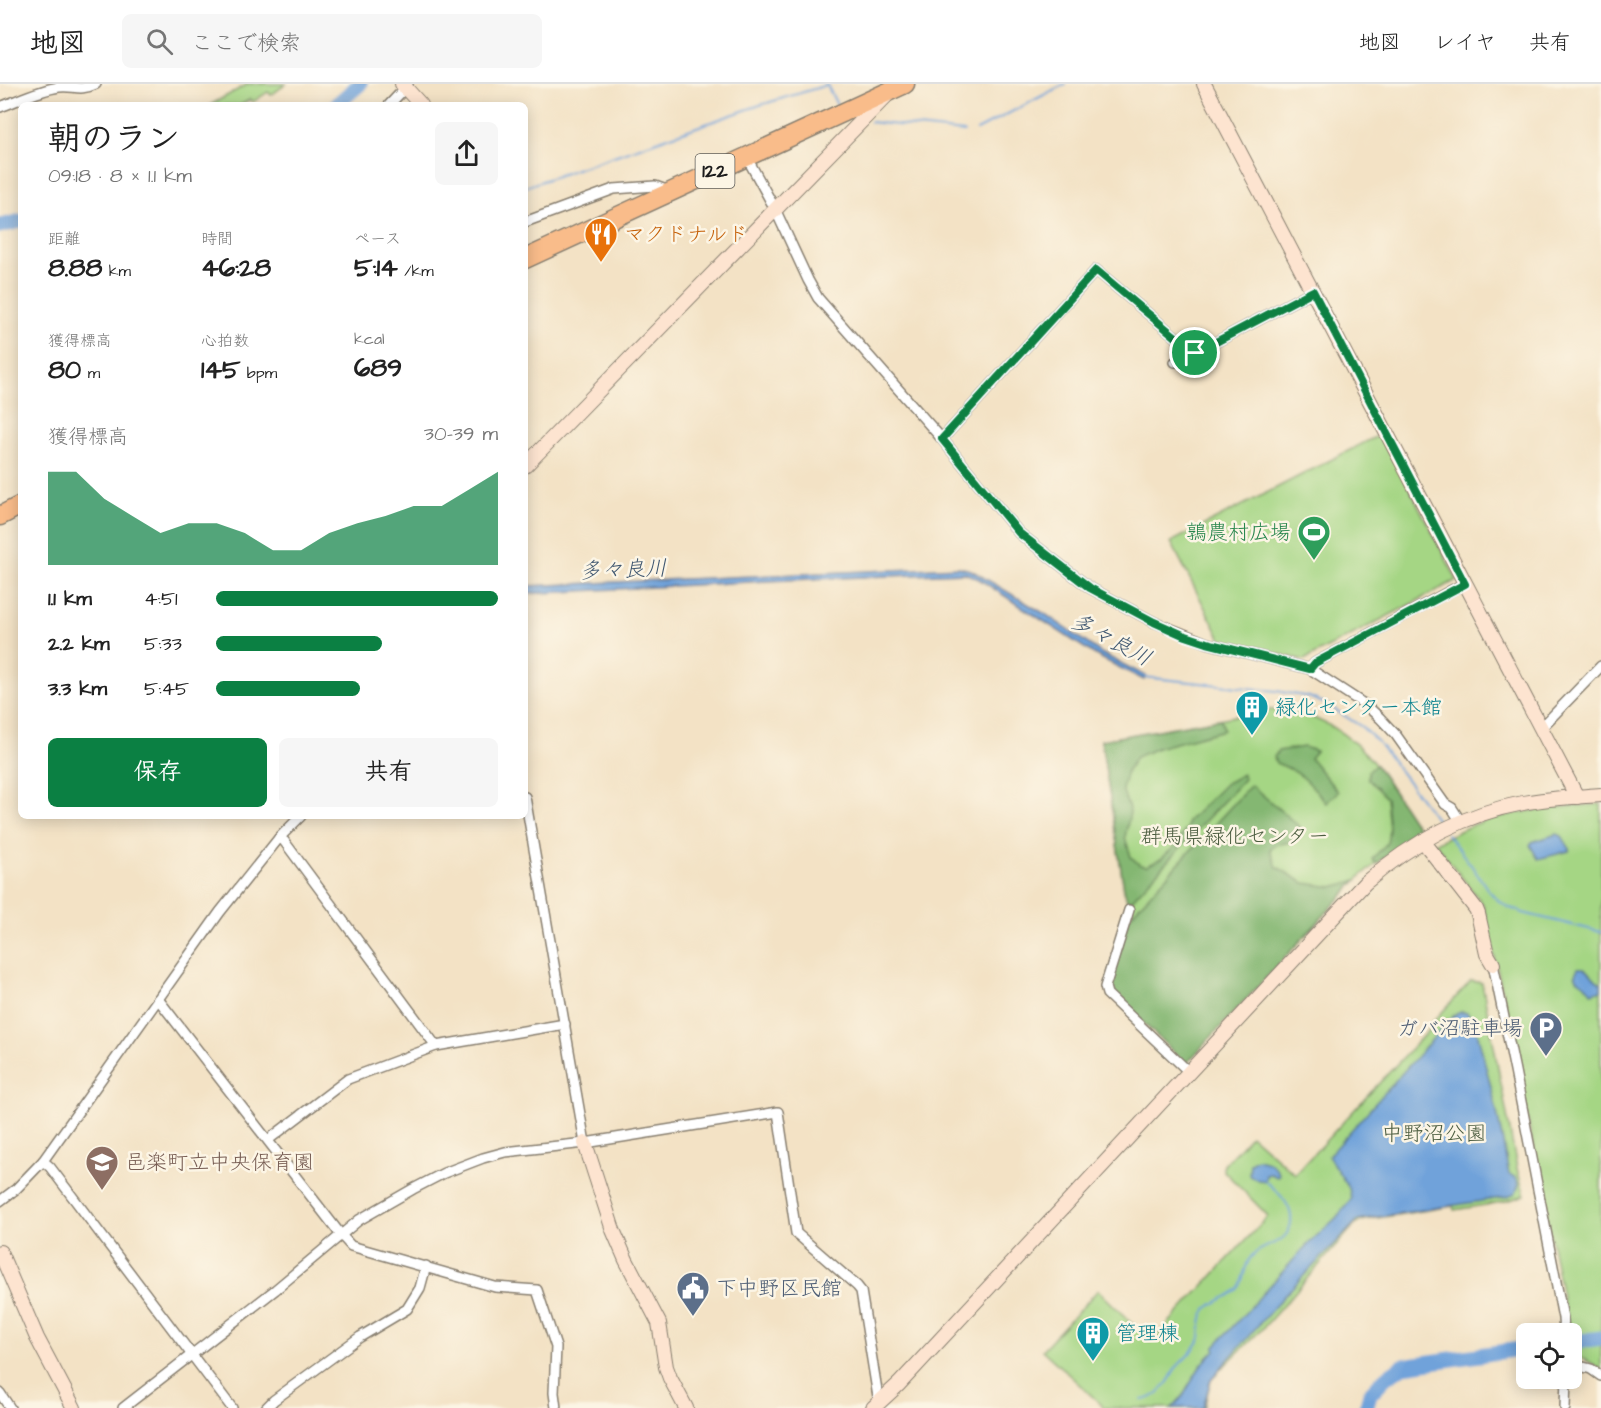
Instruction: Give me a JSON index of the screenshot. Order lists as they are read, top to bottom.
{
  "streets": {
    "highway": ["122"]
  },
  "water": ["多々良川"],
  "parks": ["群馬県緑化センター", "中野沼公園"],
  "places": {
    "restaurant": ["マクドナルド"],
    "sports": ["鶉農村広場"],
    "building": ["緑化センター本館", "管理棟"],
    "parking": ["ガバ沼駐車場"],
    "school or university": ["邑楽町立中央保育園"],
    "public building": ["下中野区民館"]
  },
  "page": {
    "header": "地図",
    "search": "ここで検索",
    "nav": ["地図", "レイヤ", "共有"],
    "heading": ["朝のラン", "09:18 · 8 × 1.1 km"],
    "stats": [
      ["距離", "8.88 km"],
      ["時間", "46:28"],
      ["ペース", "5:14 /km"],
      ["獲得標高", "80 m"],
      ["心拍数", "145 bpm"],
      ["kcal", "689"]
    ],
    "chart": ["獲得標高", "30–39 m"],
    "list": [
      {
        "name": "1.1 km",
        "note": "4:51"
      },
      {
        "name": "2.2 km",
        "note": "5:33"
      },
      {
        "name": "3.3 km",
        "note": "5:45"
      }
    ],
    "buttons": ["保存", "共有"]
  }
}
